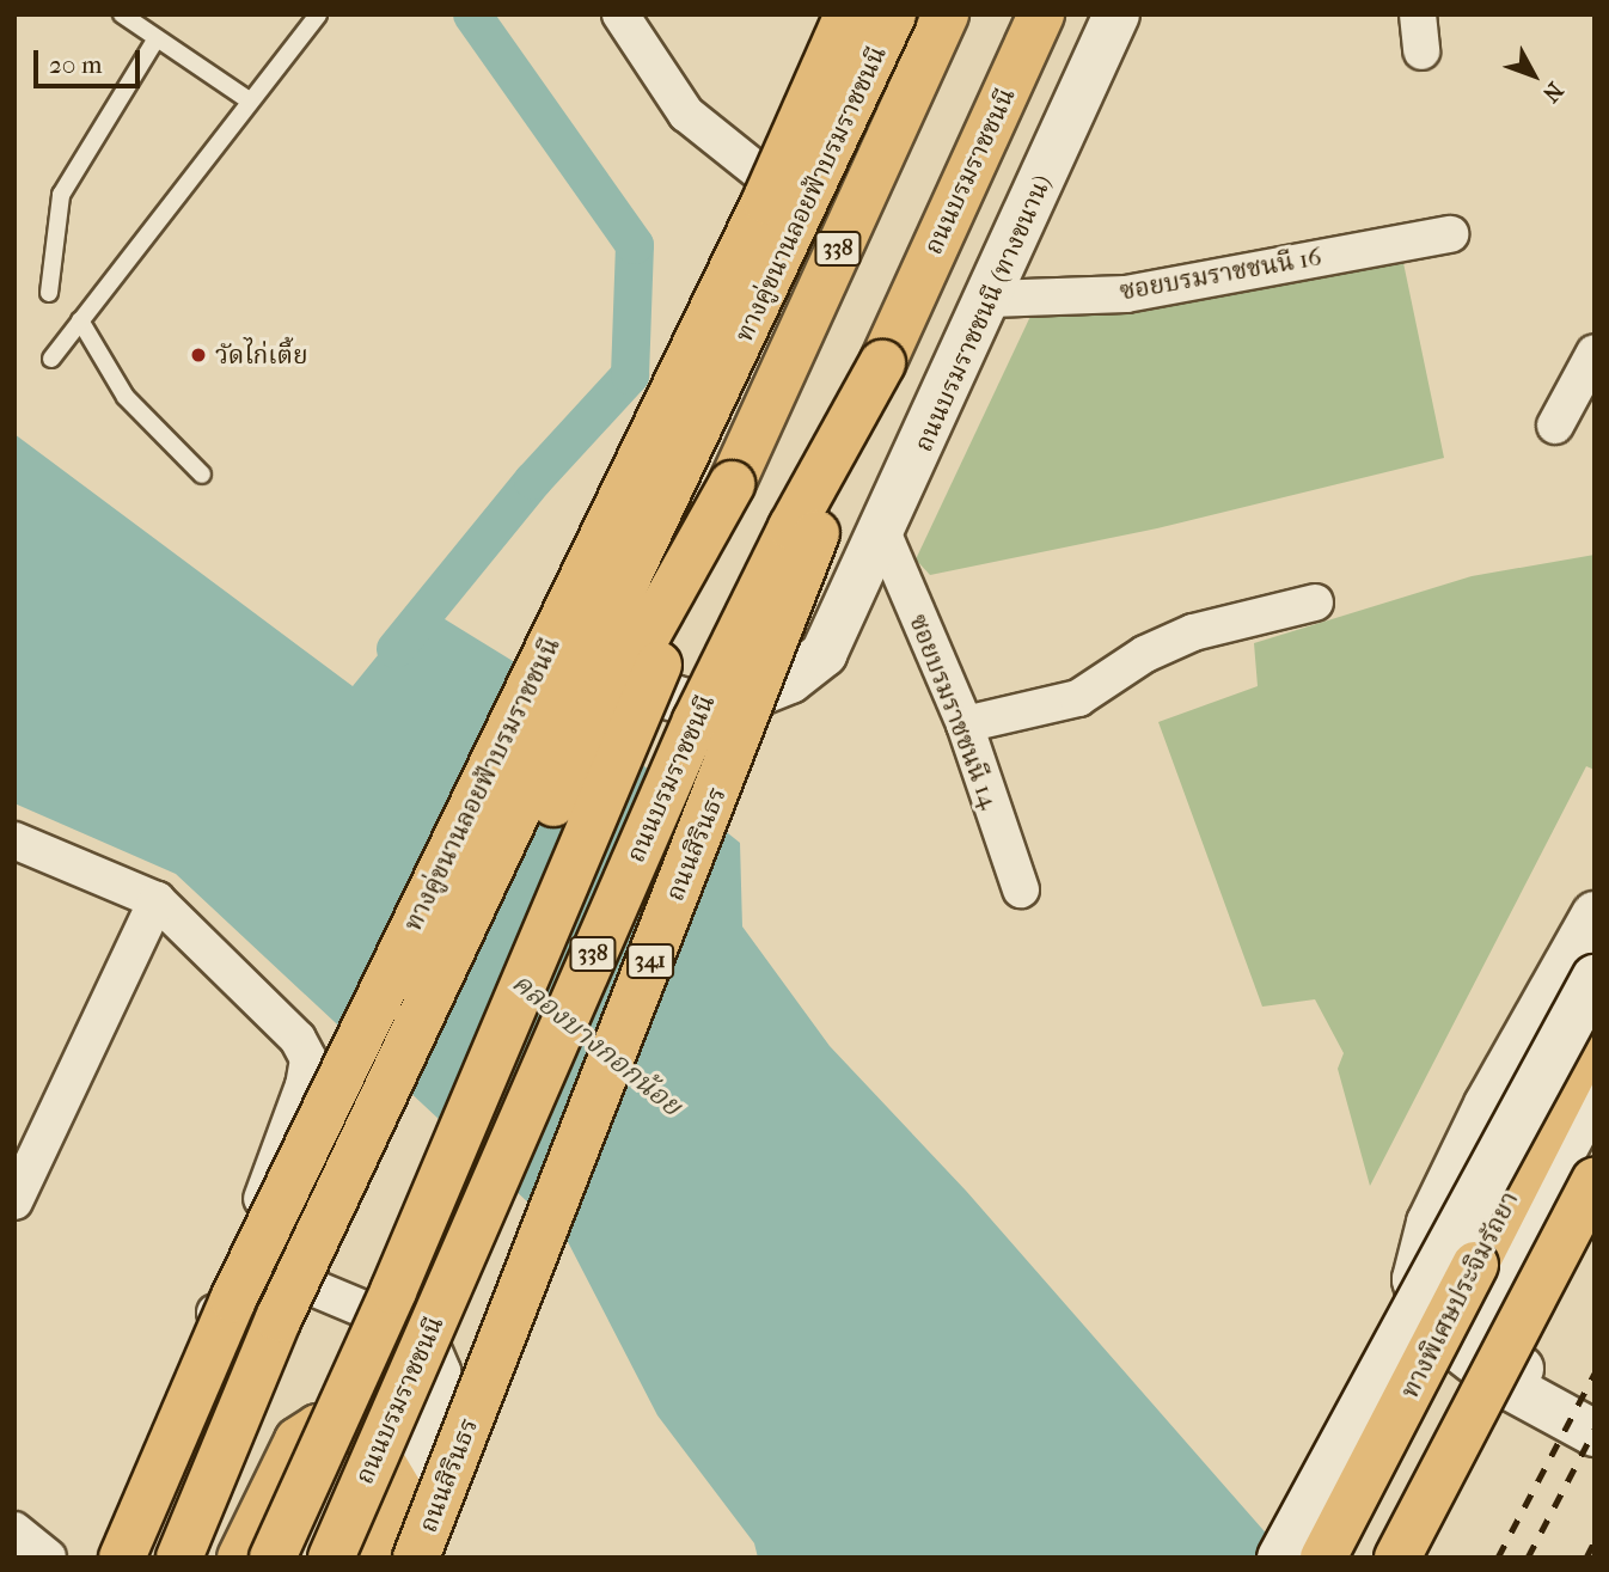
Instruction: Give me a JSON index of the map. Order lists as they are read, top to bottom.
{
  "streets": {
    "main road": [
      "ถนนบรมราชชนนี",
      "ทางคู่ขนานลอยฟ้าบรมราชชนนี",
      "338",
      "ถนนบรมราชชนนี (ทางขนาน)",
      "ถนนสิรินธร",
      "341",
      "ทางพิเศษประจิมรัถยา"
    ],
    "street": ["ซอยบรมราชชนนี 16", "ซอยบรมราชชนนี 14"]
  },
  "crossings": [
    ["ถนนบรมราชชนนี", "ถนนสิรินธร"],
    ["ซอยบรมราชชนนี 16", "ถนนบรมราชชนนี (ทางขนาน)"],
    ["ถนนบรมราชชนนี (ทางขนาน)", "ซอยบรมราชชนนี 14"]
  ],
  "water": ["คลองบางกอกน้อย"],
  "places": ["วัดไก่เตี้ย"],
  "scale_bar": "20 m",
  "north": "bottom right"
}
